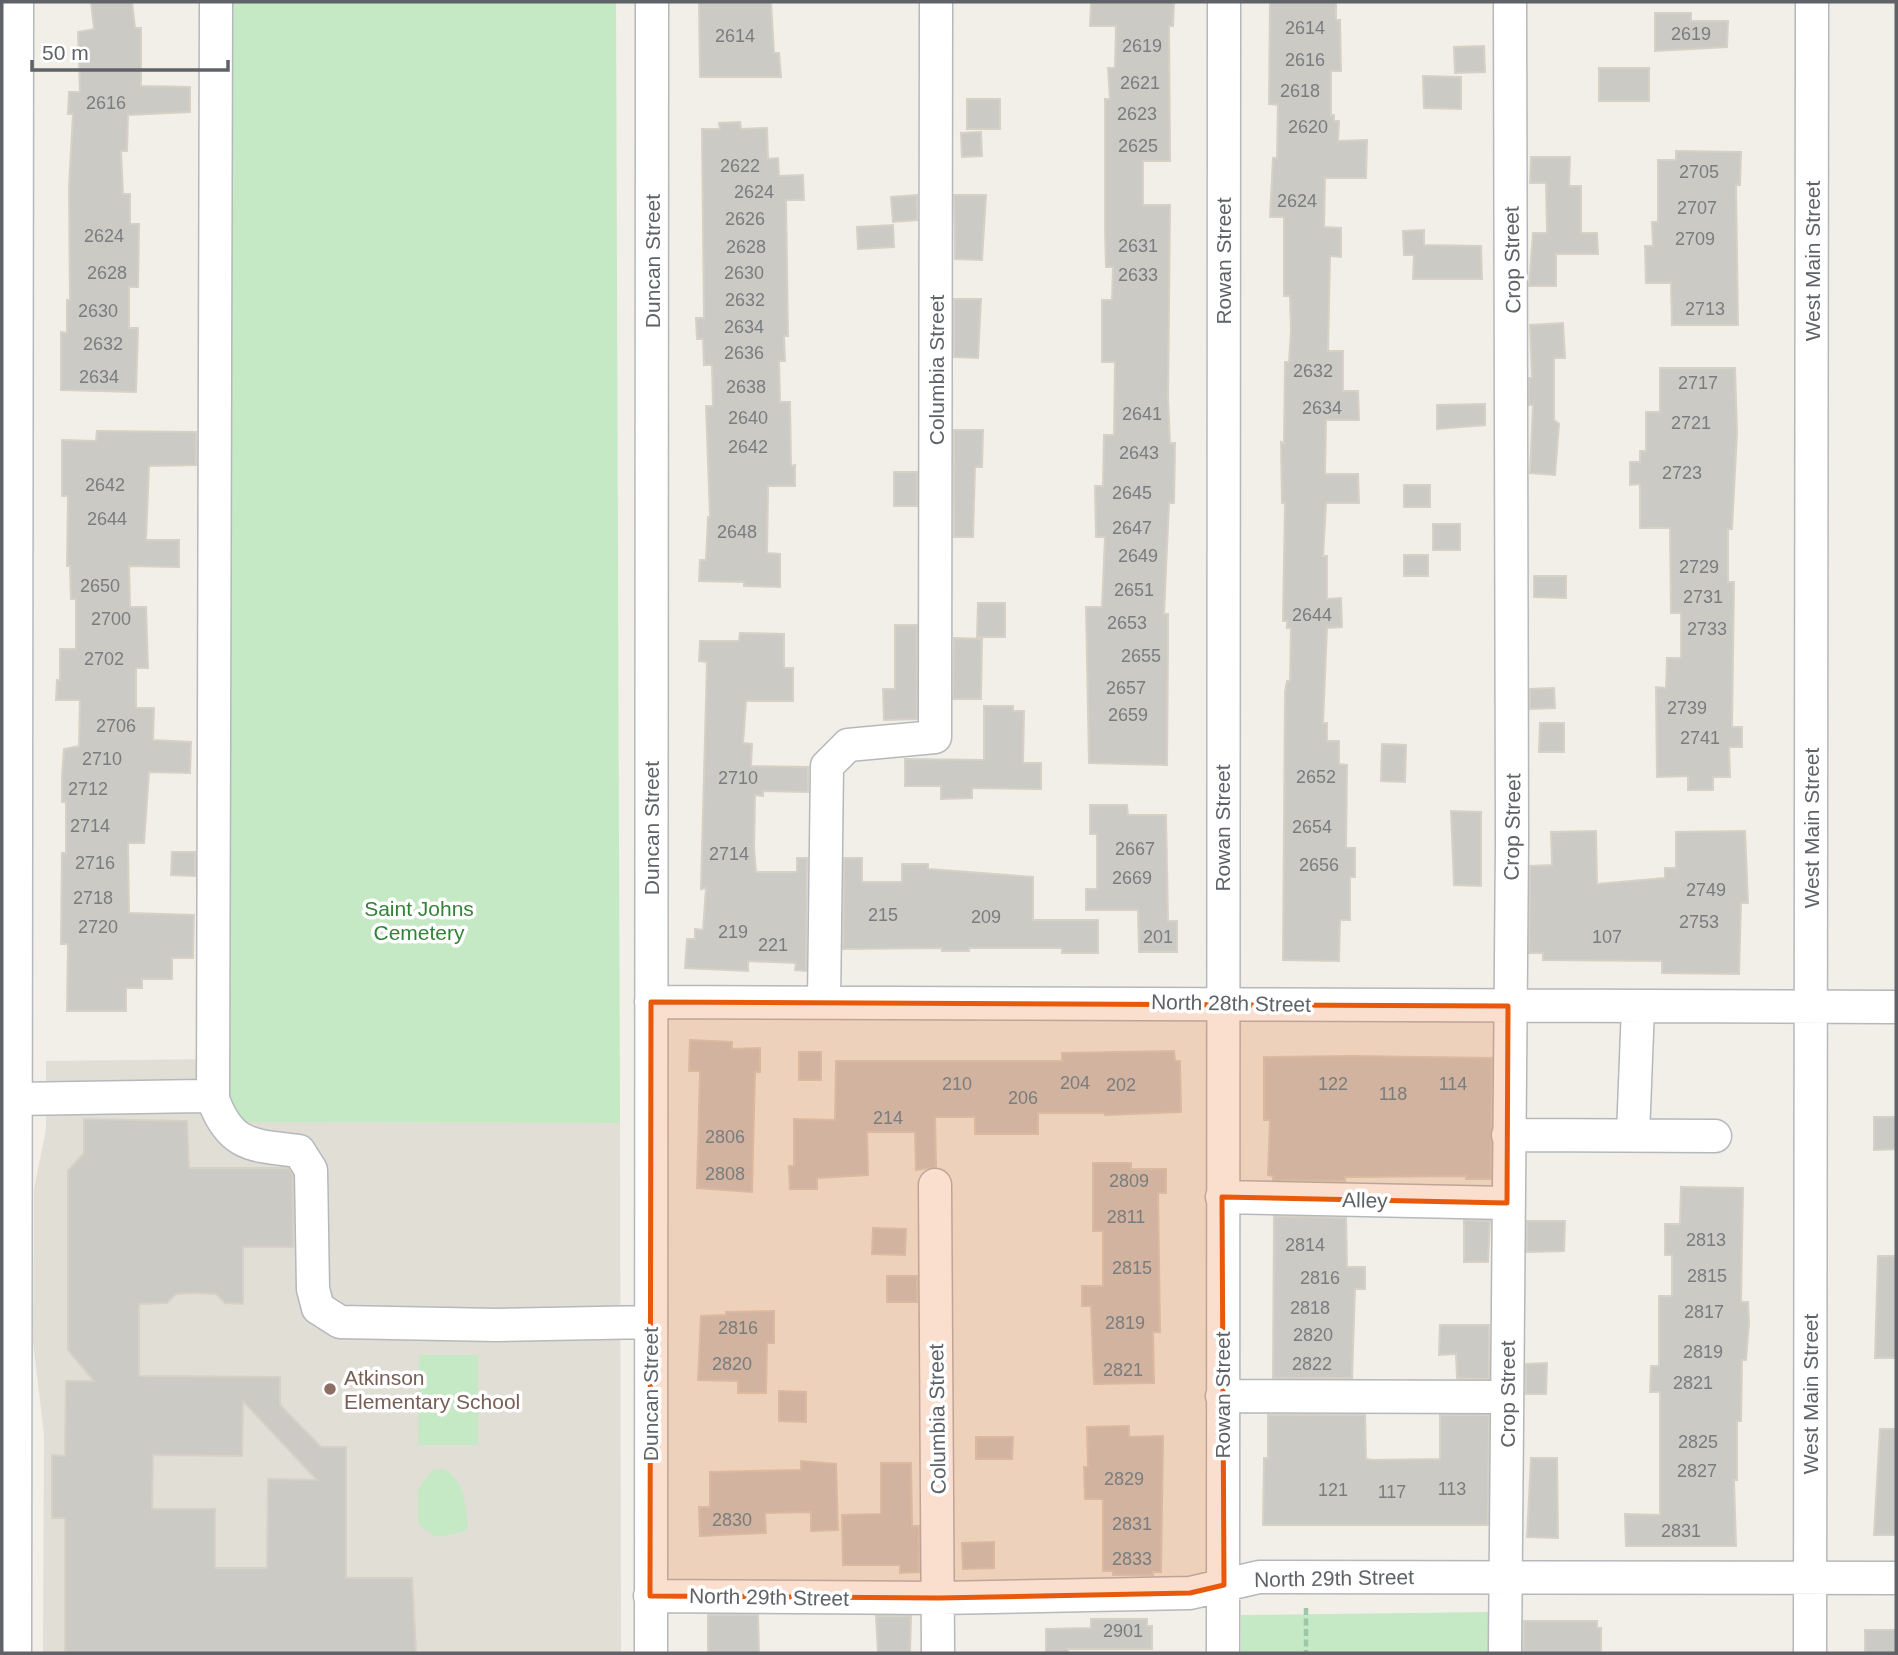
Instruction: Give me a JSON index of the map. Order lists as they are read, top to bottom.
{
  "streets": {
    "street": [
      "Crop Street",
      "Duncan Street",
      "Rowan Street",
      "West Main Street",
      "Columbia Street",
      "North 28th Street",
      "Alley",
      "North 29th Street"
    ]
  },
  "crossings": [
    ["Crop Street", "North 28th Street"],
    ["Crop Street", "Alley"],
    ["Crop Street", "North 29th Street"],
    ["Duncan Street", "North 28th Street"],
    ["Duncan Street", "North 29th Street"],
    ["Rowan Street", "North 28th Street"],
    ["Rowan Street", "Alley"],
    ["Rowan Street", "North 29th Street"],
    ["West Main Street", "North 28th Street"],
    ["West Main Street", "North 29th Street"],
    ["Columbia Street", "North 28th Street"],
    ["Columbia Street", "North 29th Street"]
  ],
  "parks": ["Saint Johns Cemetery"],
  "places": ["Atkinson Elementary School"],
  "house_numbers": [
    "2614",
    "2619",
    "2614",
    "2619",
    "2616",
    "2621",
    "2618",
    "2616",
    "2623",
    "2620",
    "2625",
    "2622",
    "2705",
    "2624",
    "2624",
    "2707",
    "2626",
    "2624",
    "2709",
    "2631",
    "2628",
    "2628",
    "2630",
    "2633",
    "2632",
    "2713",
    "2630",
    "2634",
    "2632",
    "2636",
    "2632",
    "2634",
    "2717",
    "2638",
    "2634",
    "2641",
    "2640",
    "2721",
    "2642",
    "2643",
    "2723",
    "2642",
    "2645",
    "2644",
    "2647",
    "2648",
    "2649",
    "2729",
    "2650",
    "2651",
    "2731",
    "2644",
    "2700",
    "2653",
    "2733",
    "2655",
    "2702",
    "2657",
    "2739",
    "2659",
    "2706",
    "2741",
    "2710",
    "2652",
    "2710",
    "2712",
    "2714",
    "2654",
    "2667",
    "2714",
    "2716",
    "2656",
    "2669",
    "2749",
    "2718",
    "215",
    "209",
    "2753",
    "2720",
    "219",
    "201",
    "107",
    "221",
    "204",
    "210",
    "122",
    "114",
    "202",
    "118",
    "206",
    "214",
    "2806",
    "2808",
    "2809",
    "2811",
    "2813",
    "2814",
    "2815",
    "2815",
    "2816",
    "2818",
    "2817",
    "2819",
    "2816",
    "2820",
    "2819",
    "2820",
    "2822",
    "2821",
    "2821",
    "2825",
    "2827",
    "2829",
    "113",
    "121",
    "117",
    "2830",
    "2831",
    "2831",
    "2833",
    "2901"
  ],
  "scale_bar": "50 m"
}
